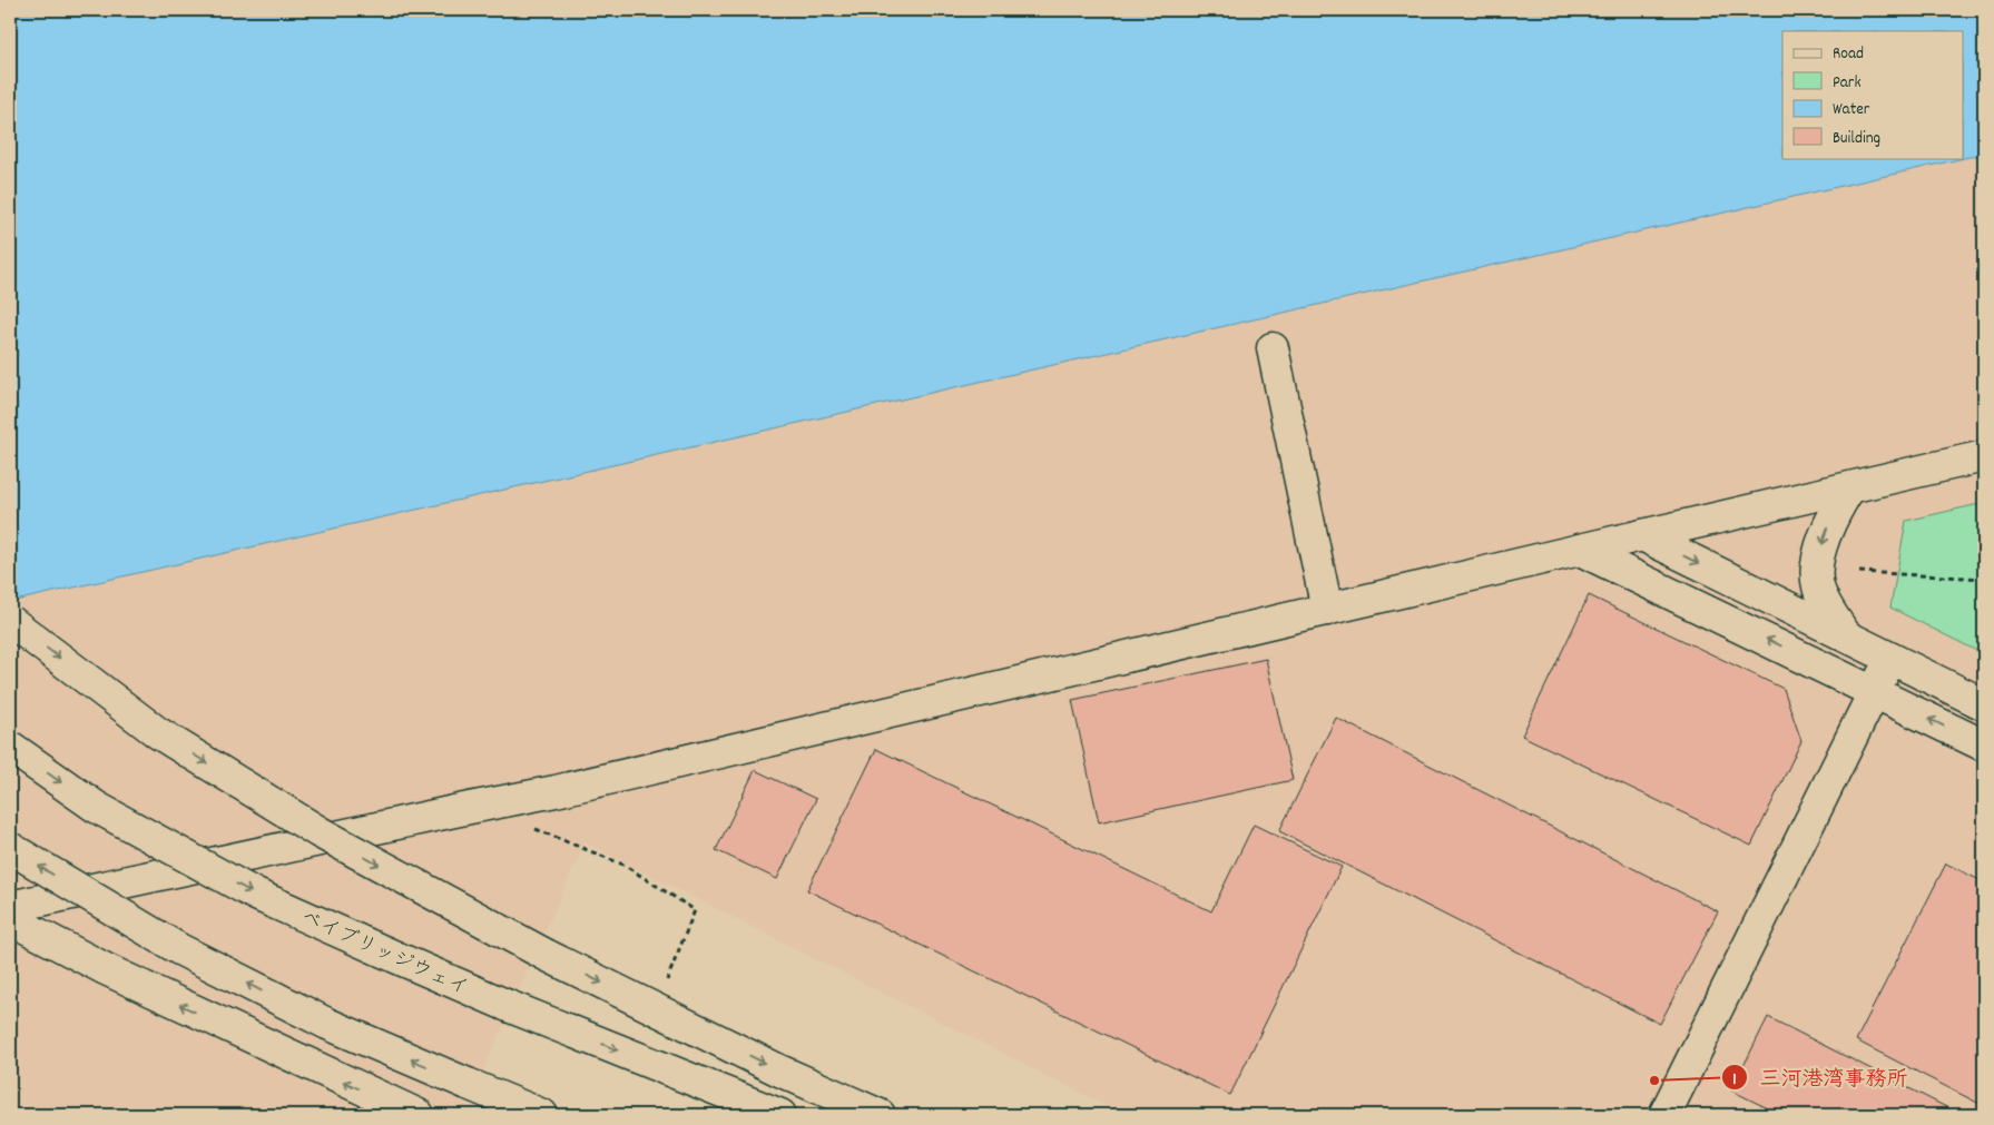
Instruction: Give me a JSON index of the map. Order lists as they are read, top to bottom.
{
  "streets": {
    "street": ["ベイブリッジウェイ"]
  },
  "places": ["三河港湾事務所"],
  "legend": [
    "Road",
    "Park",
    "Water",
    "Building"
  ]
}
